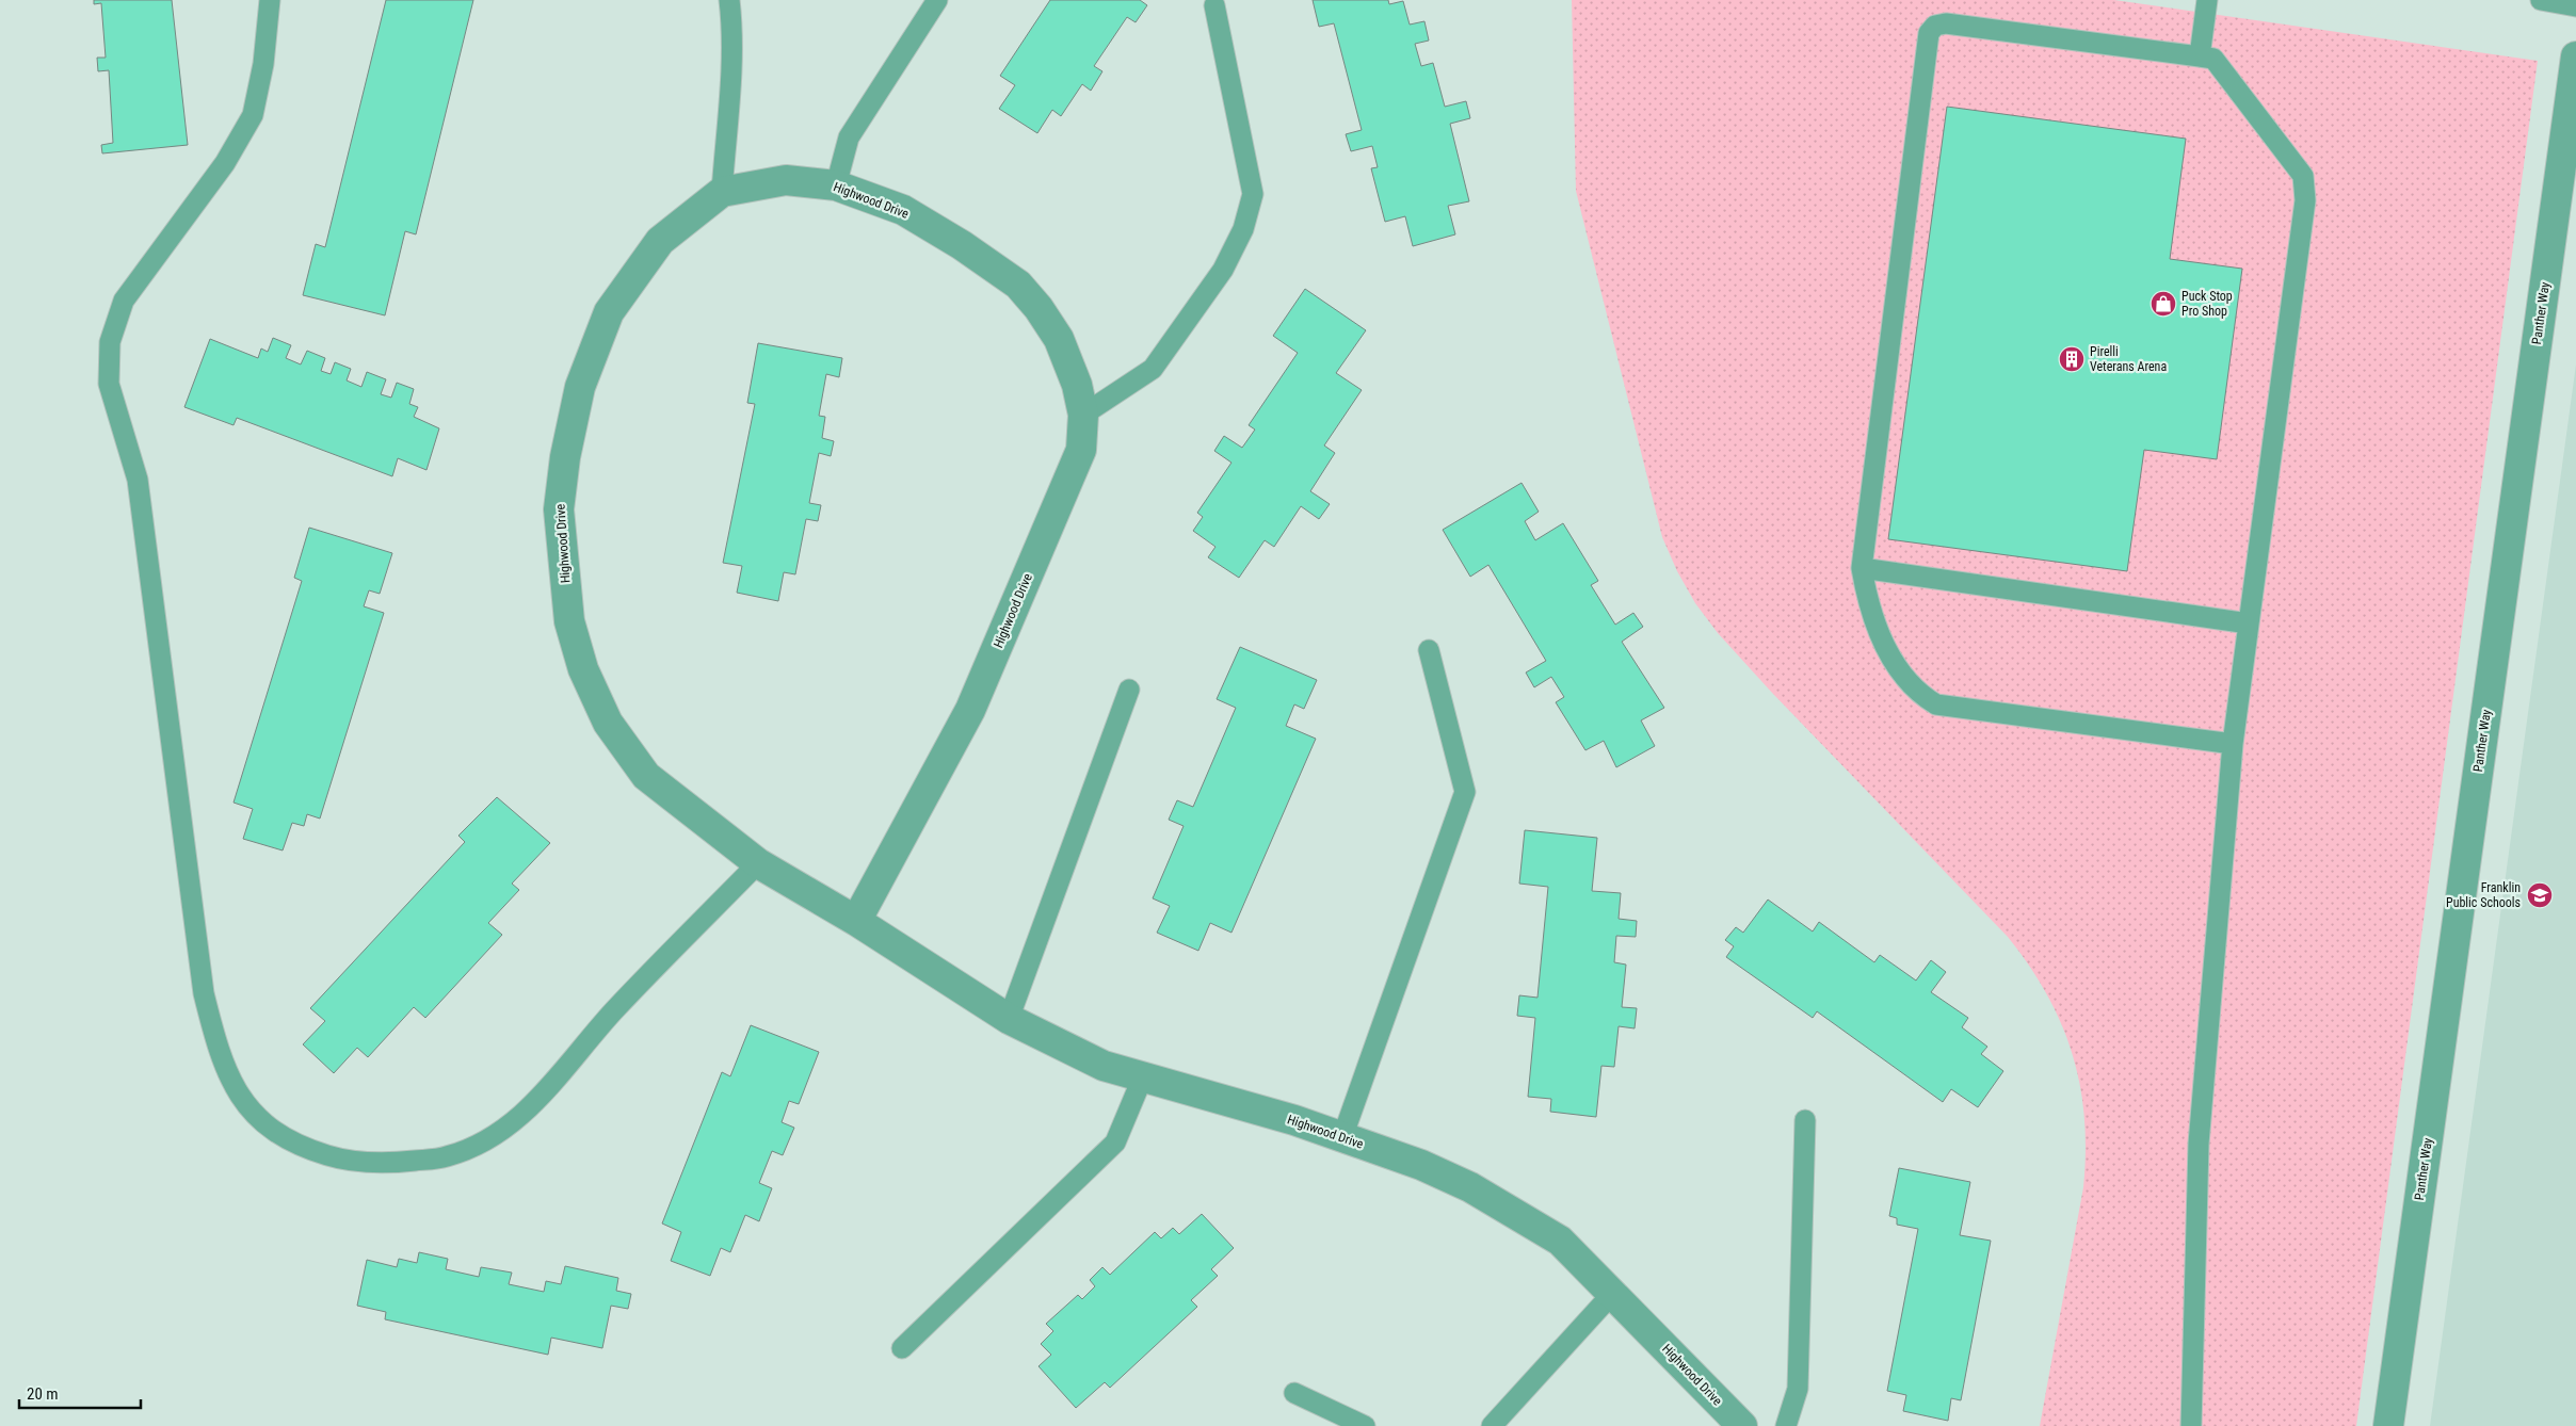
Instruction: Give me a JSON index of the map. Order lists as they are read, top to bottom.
{
  "streets": {
    "street": ["Highwood Drive", "Panther Way"]
  },
  "places": {
    "shop": ["Puck Stop Pro Shop"],
    "building": ["Pirelli Veterans Arena"],
    "school or university": ["Franklin Public Schools"]
  },
  "scale_bar": "20 m"
}
